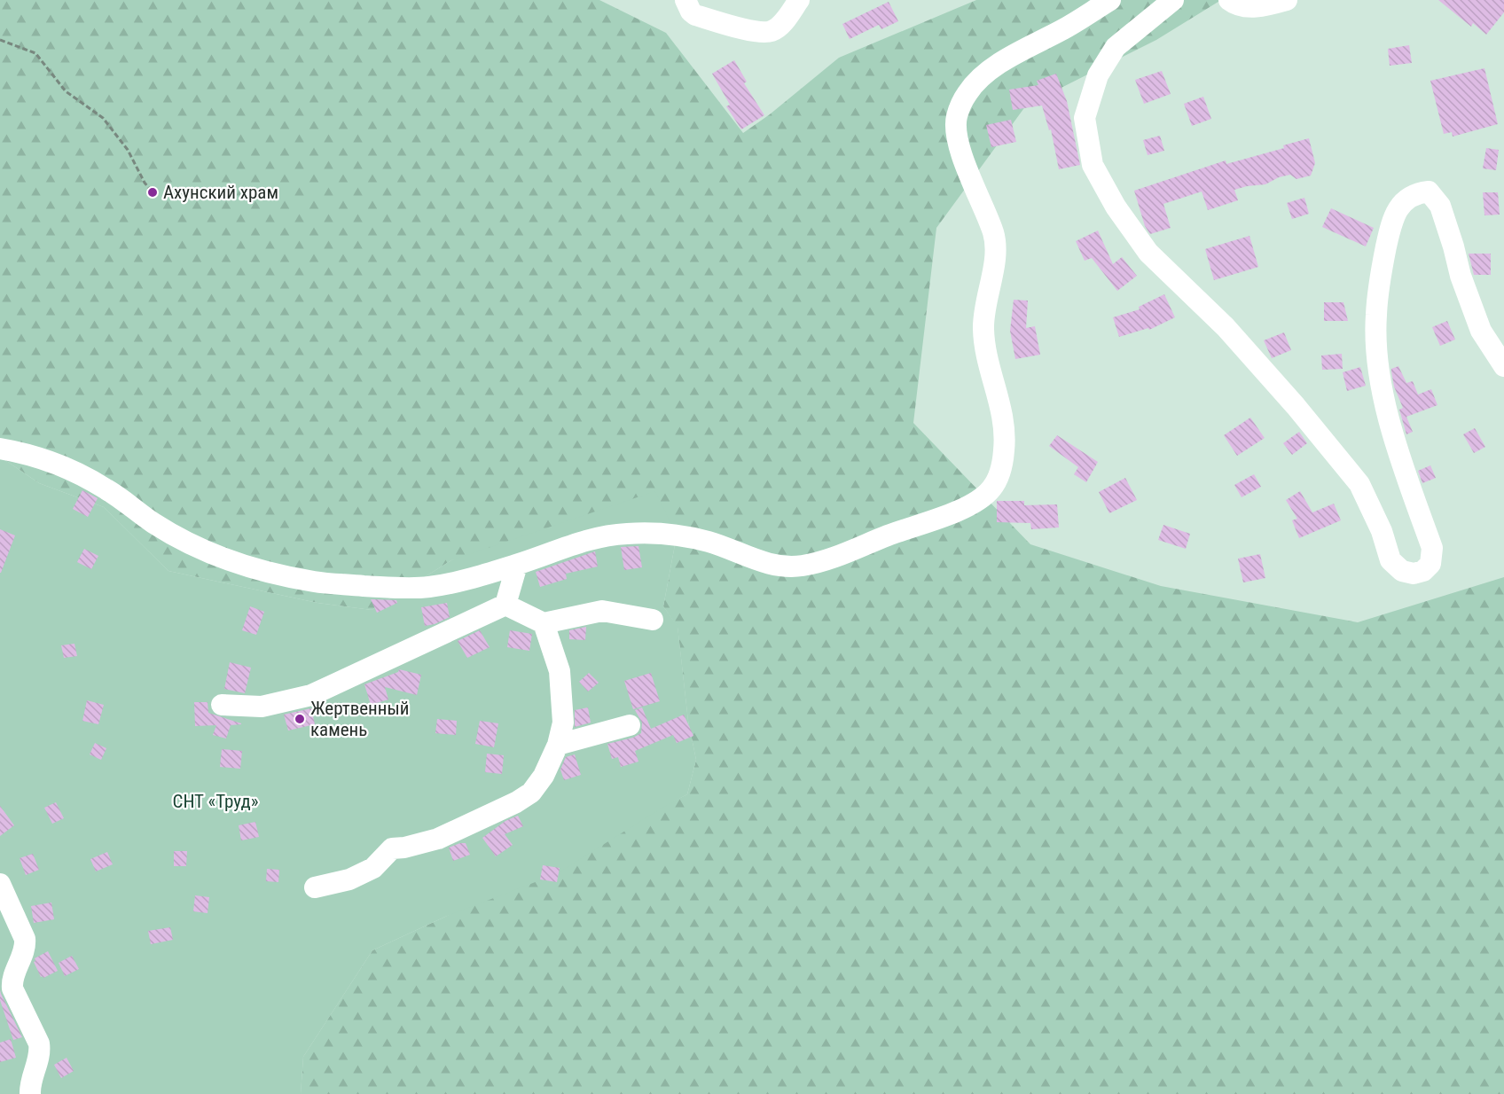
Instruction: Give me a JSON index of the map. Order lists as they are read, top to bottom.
{
  "parks": ["СНТ «Труд»"],
  "places": ["Ахунский храм", "Жертвенный камень"]
}
